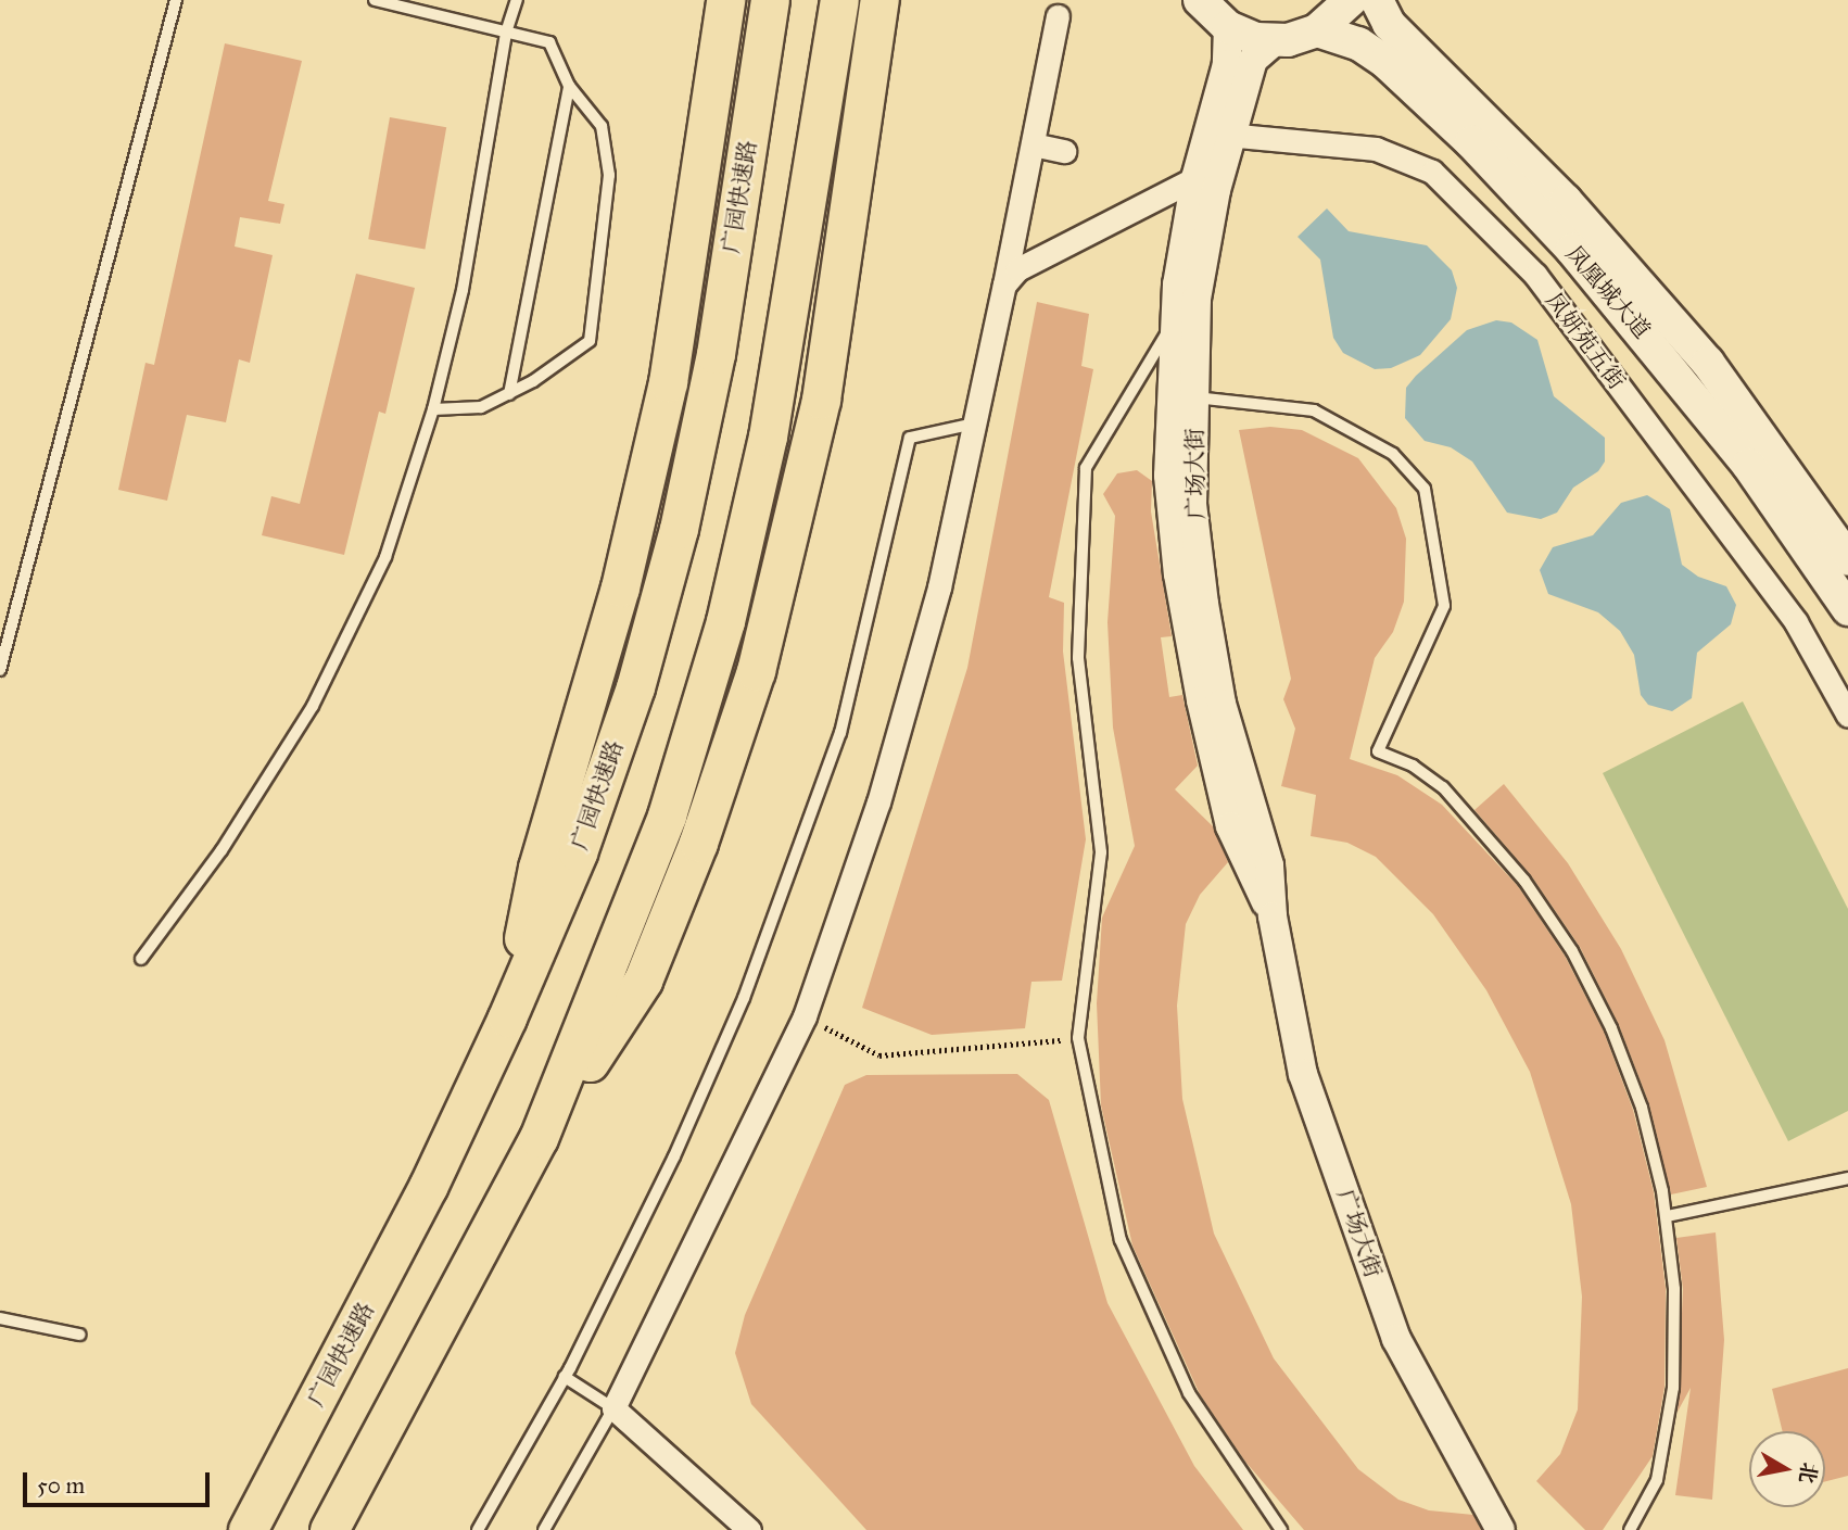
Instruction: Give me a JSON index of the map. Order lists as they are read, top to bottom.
{
  "streets": {
    "highway": ["广园快速路"],
    "main road": ["凤凰城大道"],
    "street": ["凤妍苑五街", "广场大街"]
  },
  "crossings": [
    ["凤妍苑五街", "广场大街"]
  ],
  "scale_bar": "50 m",
  "north": "right"
}
